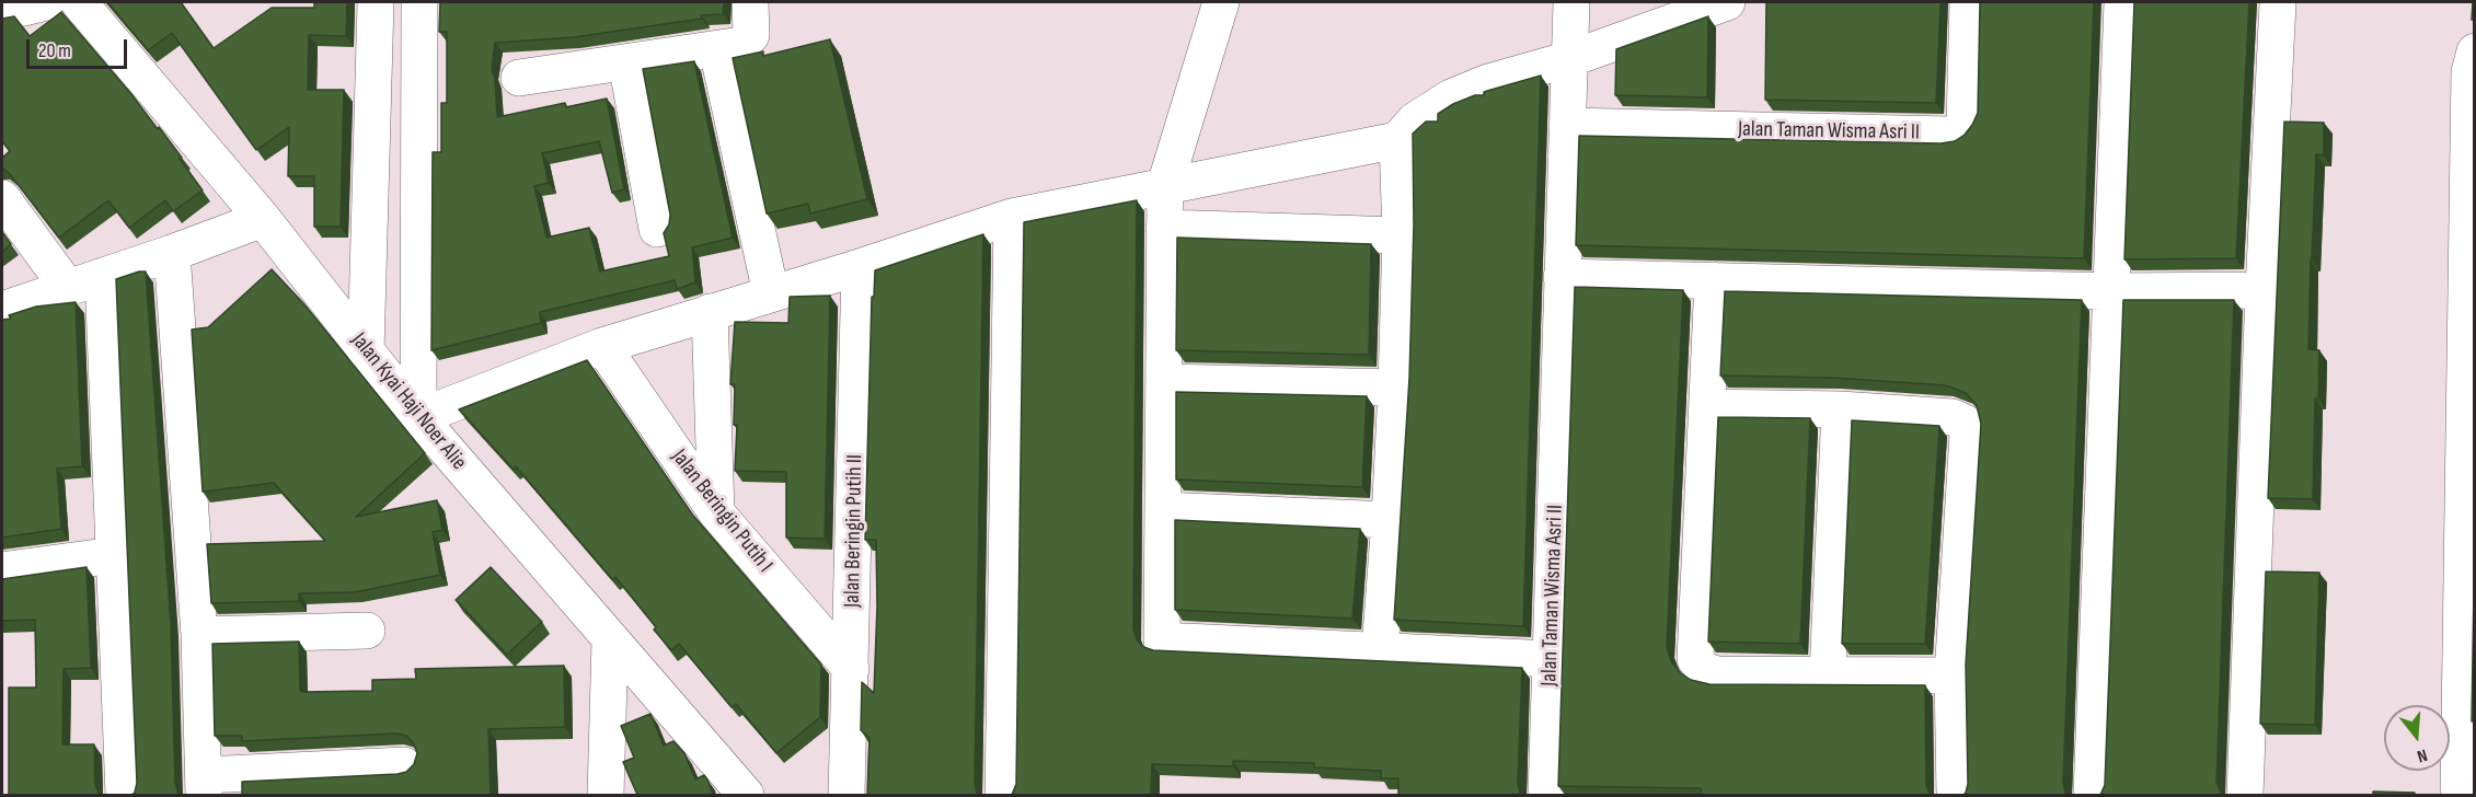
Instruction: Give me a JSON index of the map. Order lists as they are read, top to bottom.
{
  "streets": {
    "street": [
      "Jalan Taman Wisma Asri II",
      "Jalan Kyai Haji Noer Alie",
      "Jalan Beringin Putih I",
      "Jalan Beringin Putih II"
    ]
  },
  "crossings": [
    ["Jalan Beringin Putih I", "Jalan Beringin Putih II"]
  ],
  "scale_bar": "20 m",
  "north": "bottom"
}
